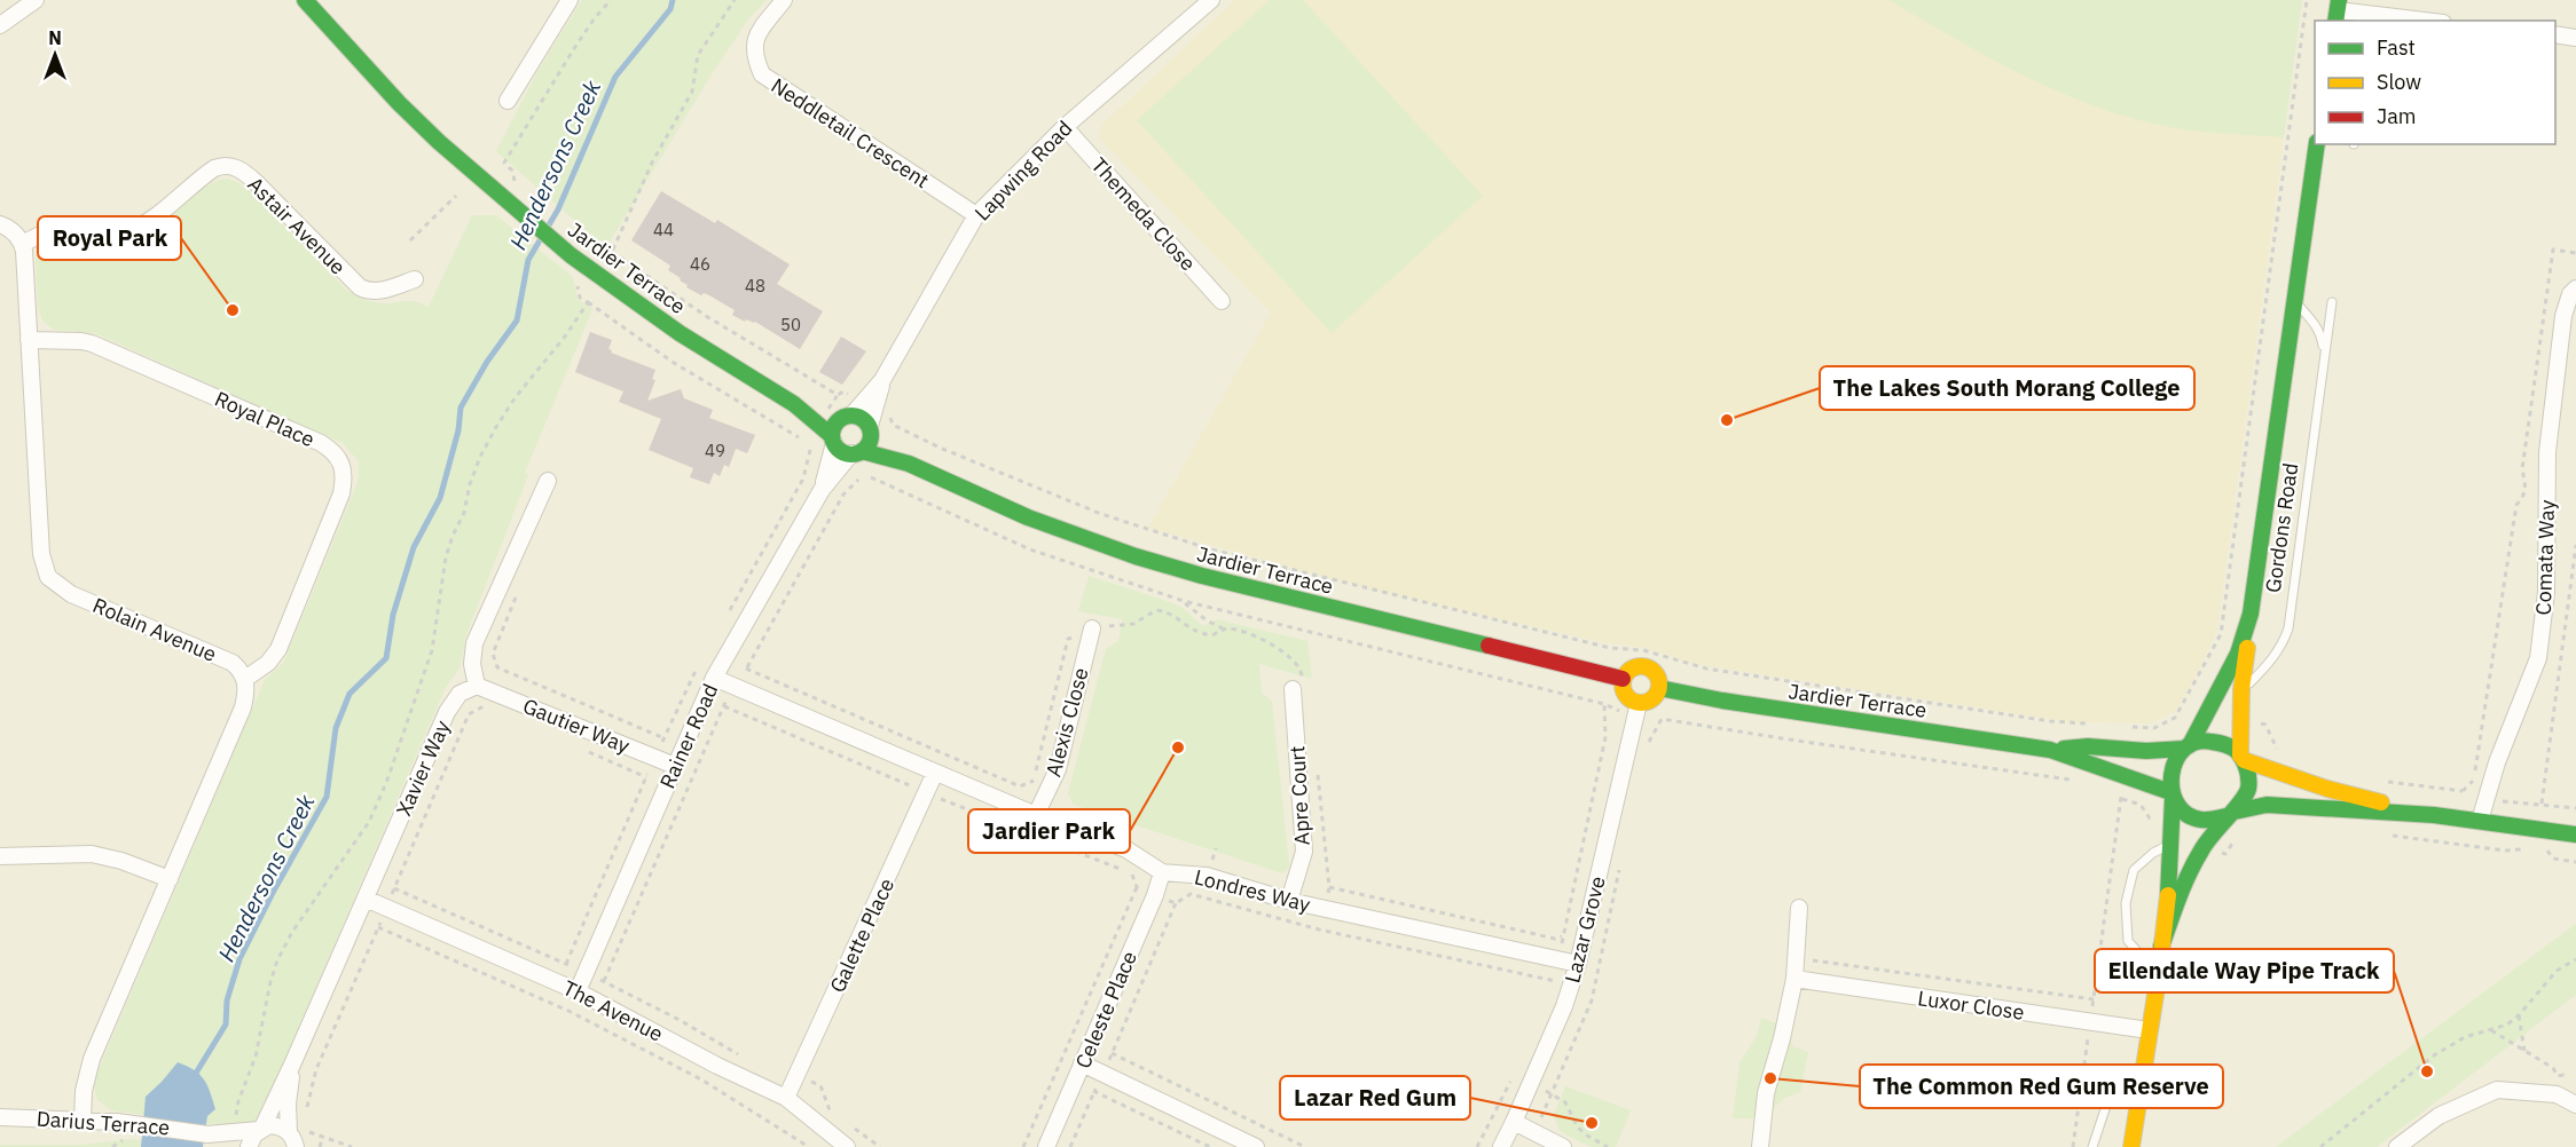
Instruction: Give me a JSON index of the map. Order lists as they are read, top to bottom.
{
  "streets": {
    "street": [
      "Neddletail Crescent",
      "Lapwing Road",
      "Themeda Close",
      "Astair Avenue",
      "Jardier Terrace",
      "Royal Place",
      "Gordons Road",
      "Comata Way",
      "Rolain Avenue",
      "Alexis Close",
      "Gautier Way",
      "Rainer Road",
      "Xavier Way",
      "Apre Court",
      "Londres Way",
      "Lazar Grove",
      "Galette Place",
      "Luxor Close",
      "Celeste Place",
      "The Avenue",
      "Darius Terrace"
    ]
  },
  "crossings": [
    ["Neddletail Crescent", "Lapwing Road"],
    ["Lapwing Road", "Themeda Close"],
    ["Lapwing Road", "Jardier Terrace"],
    ["Lapwing Road", "Rainer Road"],
    ["Astair Avenue", "Rolain Avenue"],
    ["Jardier Terrace", "Gordons Road"],
    ["Jardier Terrace", "Rainer Road"],
    ["Jardier Terrace", "Lazar Grove"],
    ["Royal Place", "Rolain Avenue"],
    ["Alexis Close", "Londres Way"],
    ["Gautier Way", "Rainer Road"],
    ["Gautier Way", "Xavier Way"],
    ["Rainer Road", "Londres Way"],
    ["Rainer Road", "The Avenue"],
    ["Xavier Way", "The Avenue"],
    ["Xavier Way", "Darius Terrace"],
    ["Apre Court", "Londres Way"],
    ["Londres Way", "Lazar Grove"],
    ["Londres Way", "Galette Place"],
    ["Londres Way", "Celeste Place"],
    ["Galette Place", "The Avenue"]
  ],
  "water": ["Hendersons Creek"],
  "places": [
    "Royal Park",
    "The Lakes South Morang College",
    "Jardier Park",
    "Ellendale Way Pipe Track",
    "The Common Red Gum Reserve",
    "Lazar Red Gum"
  ],
  "house_numbers": [
    "44",
    "46",
    "48",
    "50",
    "49"
  ],
  "legend": ["Fast", "Slow", "Jam"],
  "north": "top"
}
